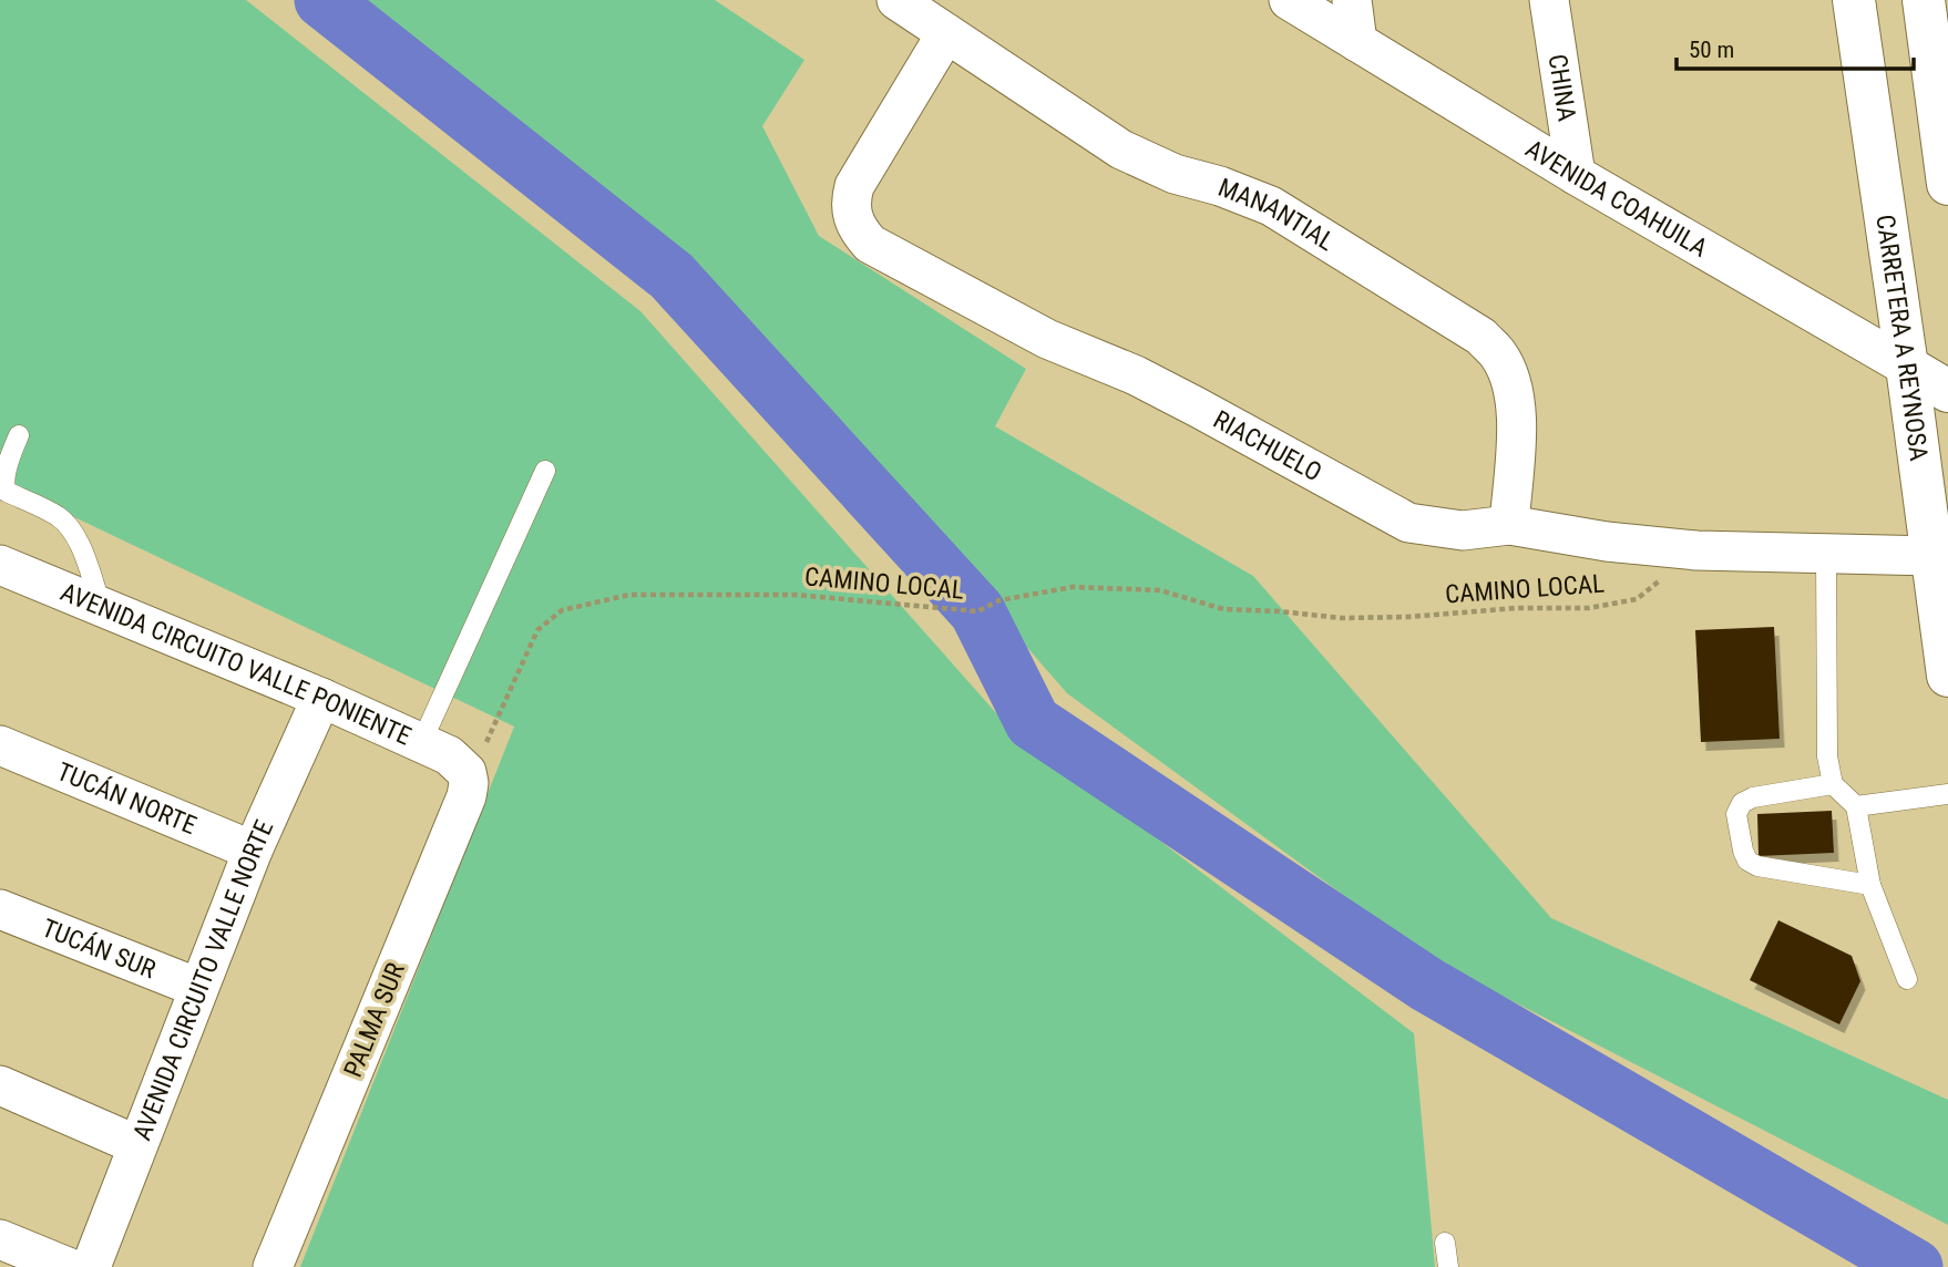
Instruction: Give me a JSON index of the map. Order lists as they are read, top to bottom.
{
  "streets": {
    "main road": ["AVENIDA COAHUILA", "CARRETERA A REYNOSA"],
    "street": [
      "CHINA",
      "MANANTIAL",
      "RIACHUELO",
      "AVENIDA CIRCUITO VALLE PONIENTE",
      "TUCÁN NORTE",
      "TUCÁN SUR",
      "AVENIDA CIRCUITO VALLE NORTE",
      "PALMA SUR"
    ],
    "path": ["CAMINO LOCAL"]
  },
  "crossings": [
    ["CHINA", "AVENIDA COAHUILA"],
    ["AVENIDA COAHUILA", "CARRETERA A REYNOSA"],
    ["MANANTIAL", "RIACHUELO"],
    ["CARRETERA A REYNOSA", "RIACHUELO"],
    ["RIACHUELO", "CAMINO LOCAL"],
    ["CAMINO LOCAL", "AVENIDA CIRCUITO VALLE PONIENTE"],
    ["CAMINO LOCAL", "PALMA SUR"],
    ["AVENIDA CIRCUITO VALLE PONIENTE", "AVENIDA CIRCUITO VALLE NORTE"],
    ["AVENIDA CIRCUITO VALLE PONIENTE", "PALMA SUR"],
    ["TUCÁN NORTE", "AVENIDA CIRCUITO VALLE NORTE"],
    ["TUCÁN SUR", "AVENIDA CIRCUITO VALLE NORTE"]
  ],
  "scale_bar": "50 m"
}
